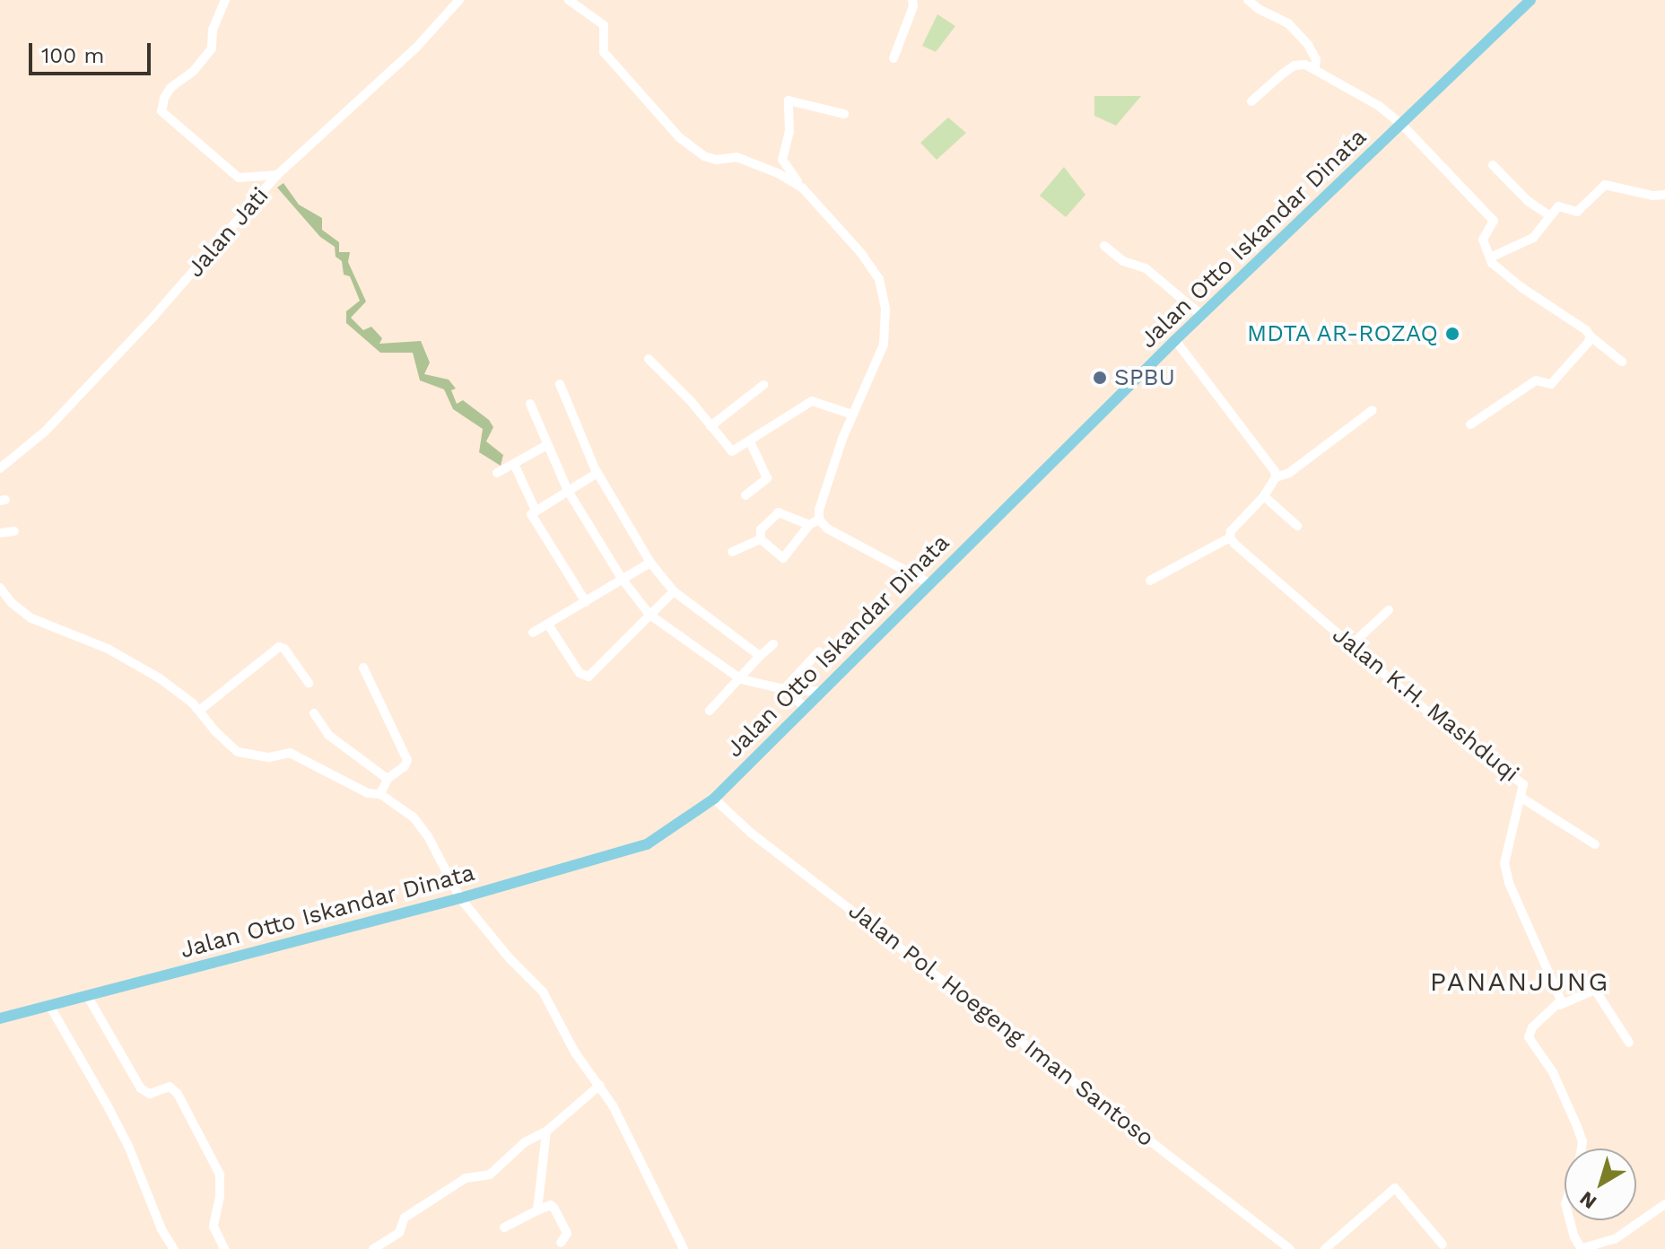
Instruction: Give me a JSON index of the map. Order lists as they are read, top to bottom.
{
  "streets": {
    "main road": ["Jalan Otto Iskandar Dinata"],
    "street": ["Jalan Jati", "Jalan K.H. Mashduqi", "Jalan Pol. Hoegeng Iman Santoso"]
  },
  "crossings": [
    ["Jalan Otto Iskandar Dinata", "Jalan Pol. Hoegeng Iman Santoso"]
  ],
  "districts": ["PANANJUNG"],
  "places": ["MDTA AR-ROZAQ", "SPBU"],
  "scale_bar": "100 m",
  "north": "bottom left"
}
